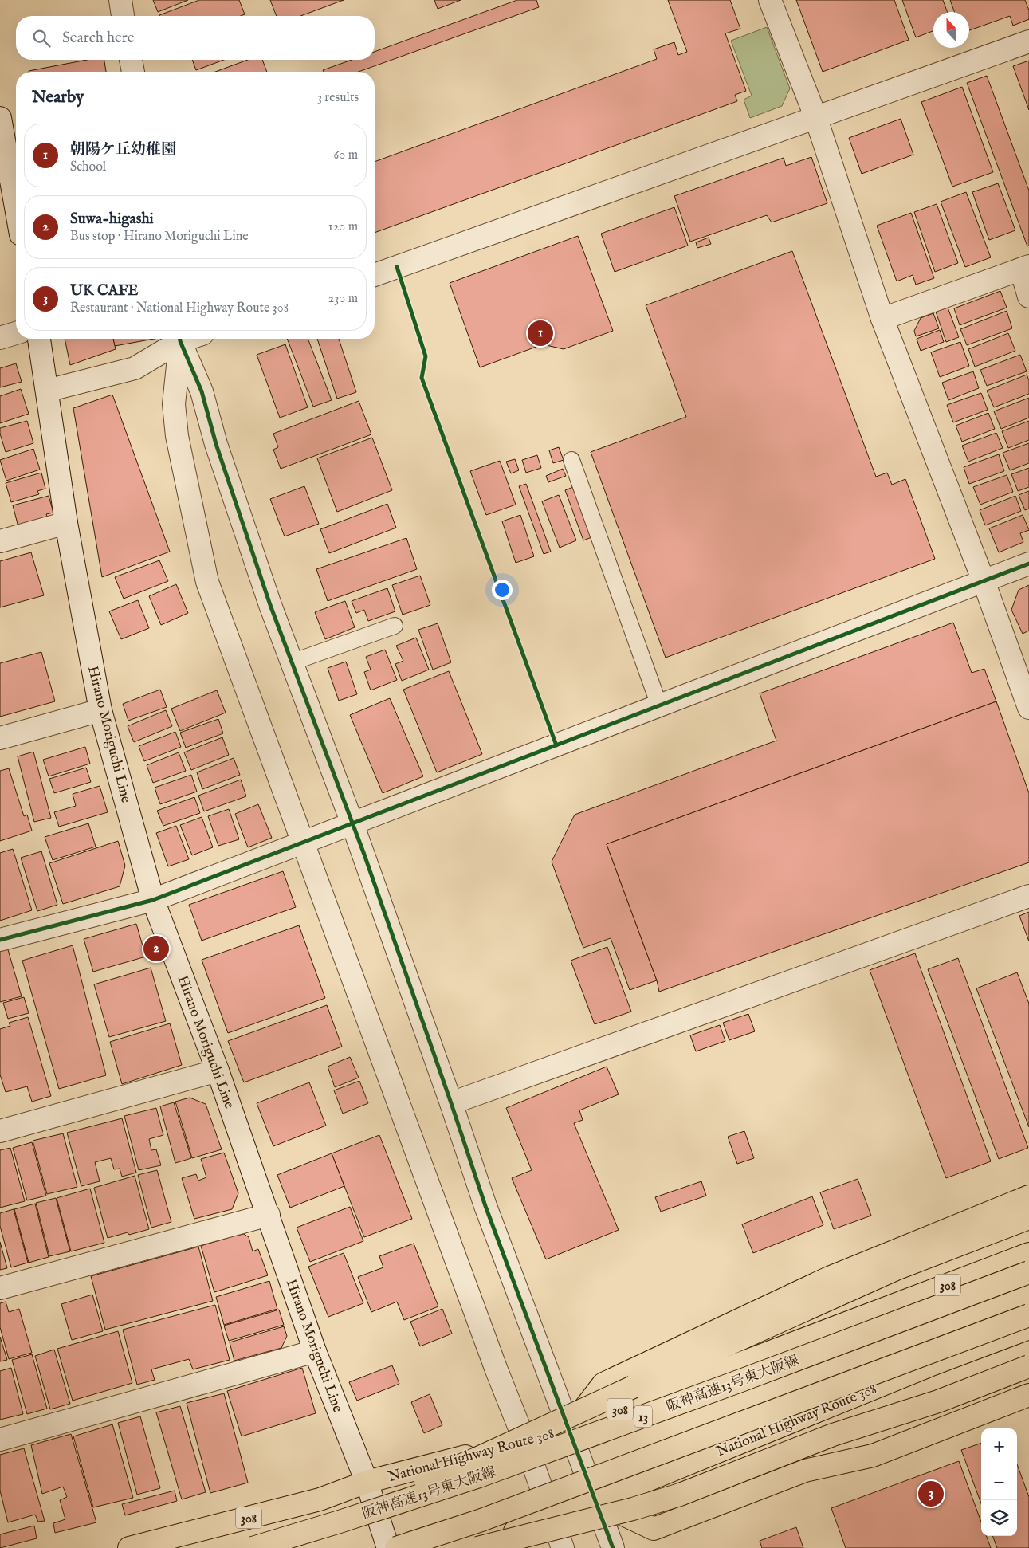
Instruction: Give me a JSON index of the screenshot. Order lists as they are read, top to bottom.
{
  "streets": {
    "highway": [
      "308",
      "阪神高速13号東大阪線",
      "13",
      "National Highway Route 308"
    ],
    "street": ["Hirano Moriguchi Line"]
  },
  "crossings": [
    ["Hirano Moriguchi Line", "National Highway Route 308"]
  ],
  "north": "top",
  "page": {
    "search": "Search here",
    "heading": ["Nearby", "3 results"],
    "list": [
      {
        "mark": "1",
        "name": "朝陽ケ丘幼稚園",
        "note": "School",
        "value": "60 m"
      },
      {
        "mark": "2",
        "name": "Suwa-higashi",
        "note": "Bus stop · Hirano Moriguchi Line",
        "value": "120 m"
      },
      {
        "mark": "3",
        "name": "UK CAFE",
        "note": "Restaurant · National Highway Route 308",
        "value": "230 m"
      }
    ],
    "pins": ["1", "2", "3"],
    "map_buttons": ["+", "−"]
  }
}
